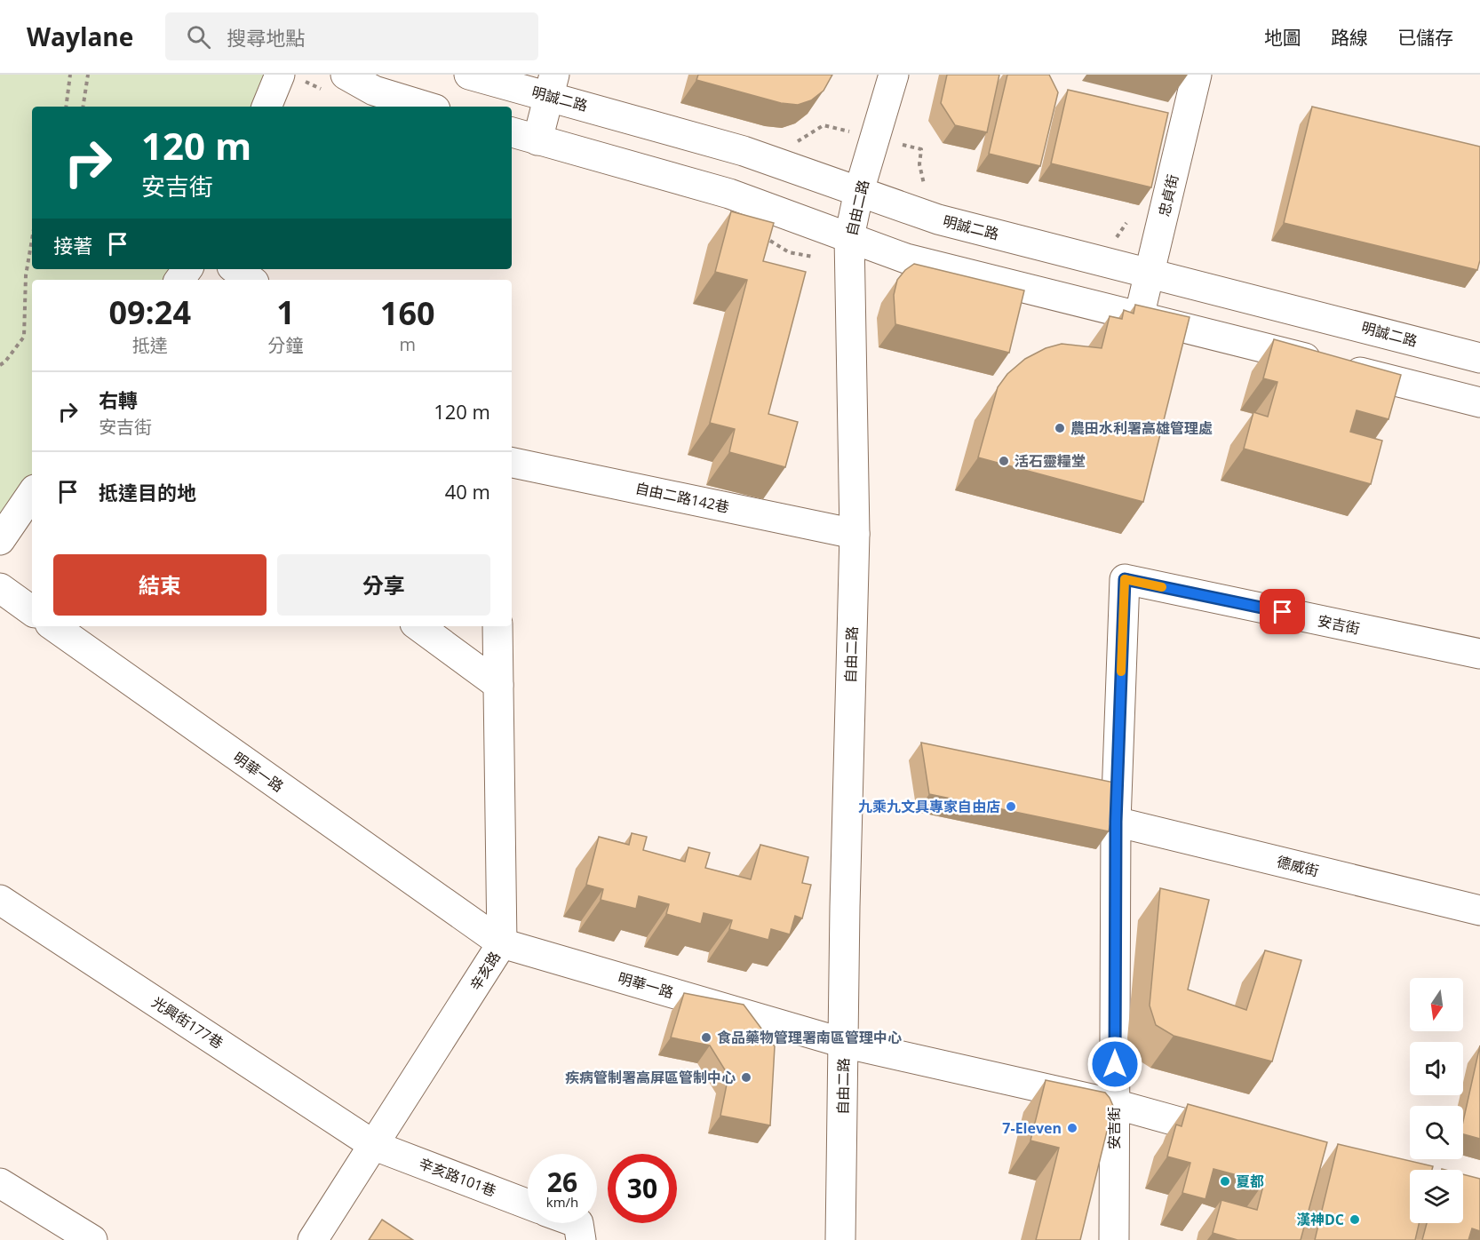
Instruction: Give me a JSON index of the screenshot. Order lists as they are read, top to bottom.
{
  "streets": {
    "street": [
      "明誠二路",
      "忠貞街",
      "自由二路",
      "自由二路142巷",
      "安吉街",
      "明華一路",
      "德威街",
      "辛亥路",
      "光興街177巷",
      "辛亥路101巷"
    ]
  },
  "crossings": [
    ["明誠二路", "忠貞街"],
    ["明誠二路", "自由二路"],
    ["自由二路", "自由二路142巷"],
    ["自由二路", "明華一路"],
    ["安吉街", "明華一路"],
    ["安吉街", "德威街"],
    ["明華一路", "辛亥路"],
    ["辛亥路", "光興街177巷"],
    ["辛亥路", "辛亥路101巷"],
    ["光興街177巷", "辛亥路101巷"]
  ],
  "places": [
    "農田水利署高雄管理處",
    "活石靈糧堂",
    "九乘九文具專家自由店",
    "食品藥物管理署南區管理中心",
    "疾病管制署高屏區管制中心",
    "7-Eleven",
    "夏都",
    "漢神DC"
  ],
  "north": "bottom",
  "page": {
    "header": "Waylane",
    "search": "搜尋地點",
    "nav": ["地圖", "路線", "已儲存"],
    "turn": ["120 m", "安吉街"],
    "then": "接著",
    "eta": [
      "09:24",
      "抵達",
      "1",
      "分鐘",
      "160",
      "m"
    ],
    "list": [
      {
        "name": "右轉",
        "note": "安吉街",
        "value": "120 m"
      },
      {
        "name": "抵達目的地",
        "value": "40 m"
      }
    ],
    "buttons": ["結束", "分享"],
    "speed": "26 km/h",
    "limit": "30"
  }
}
